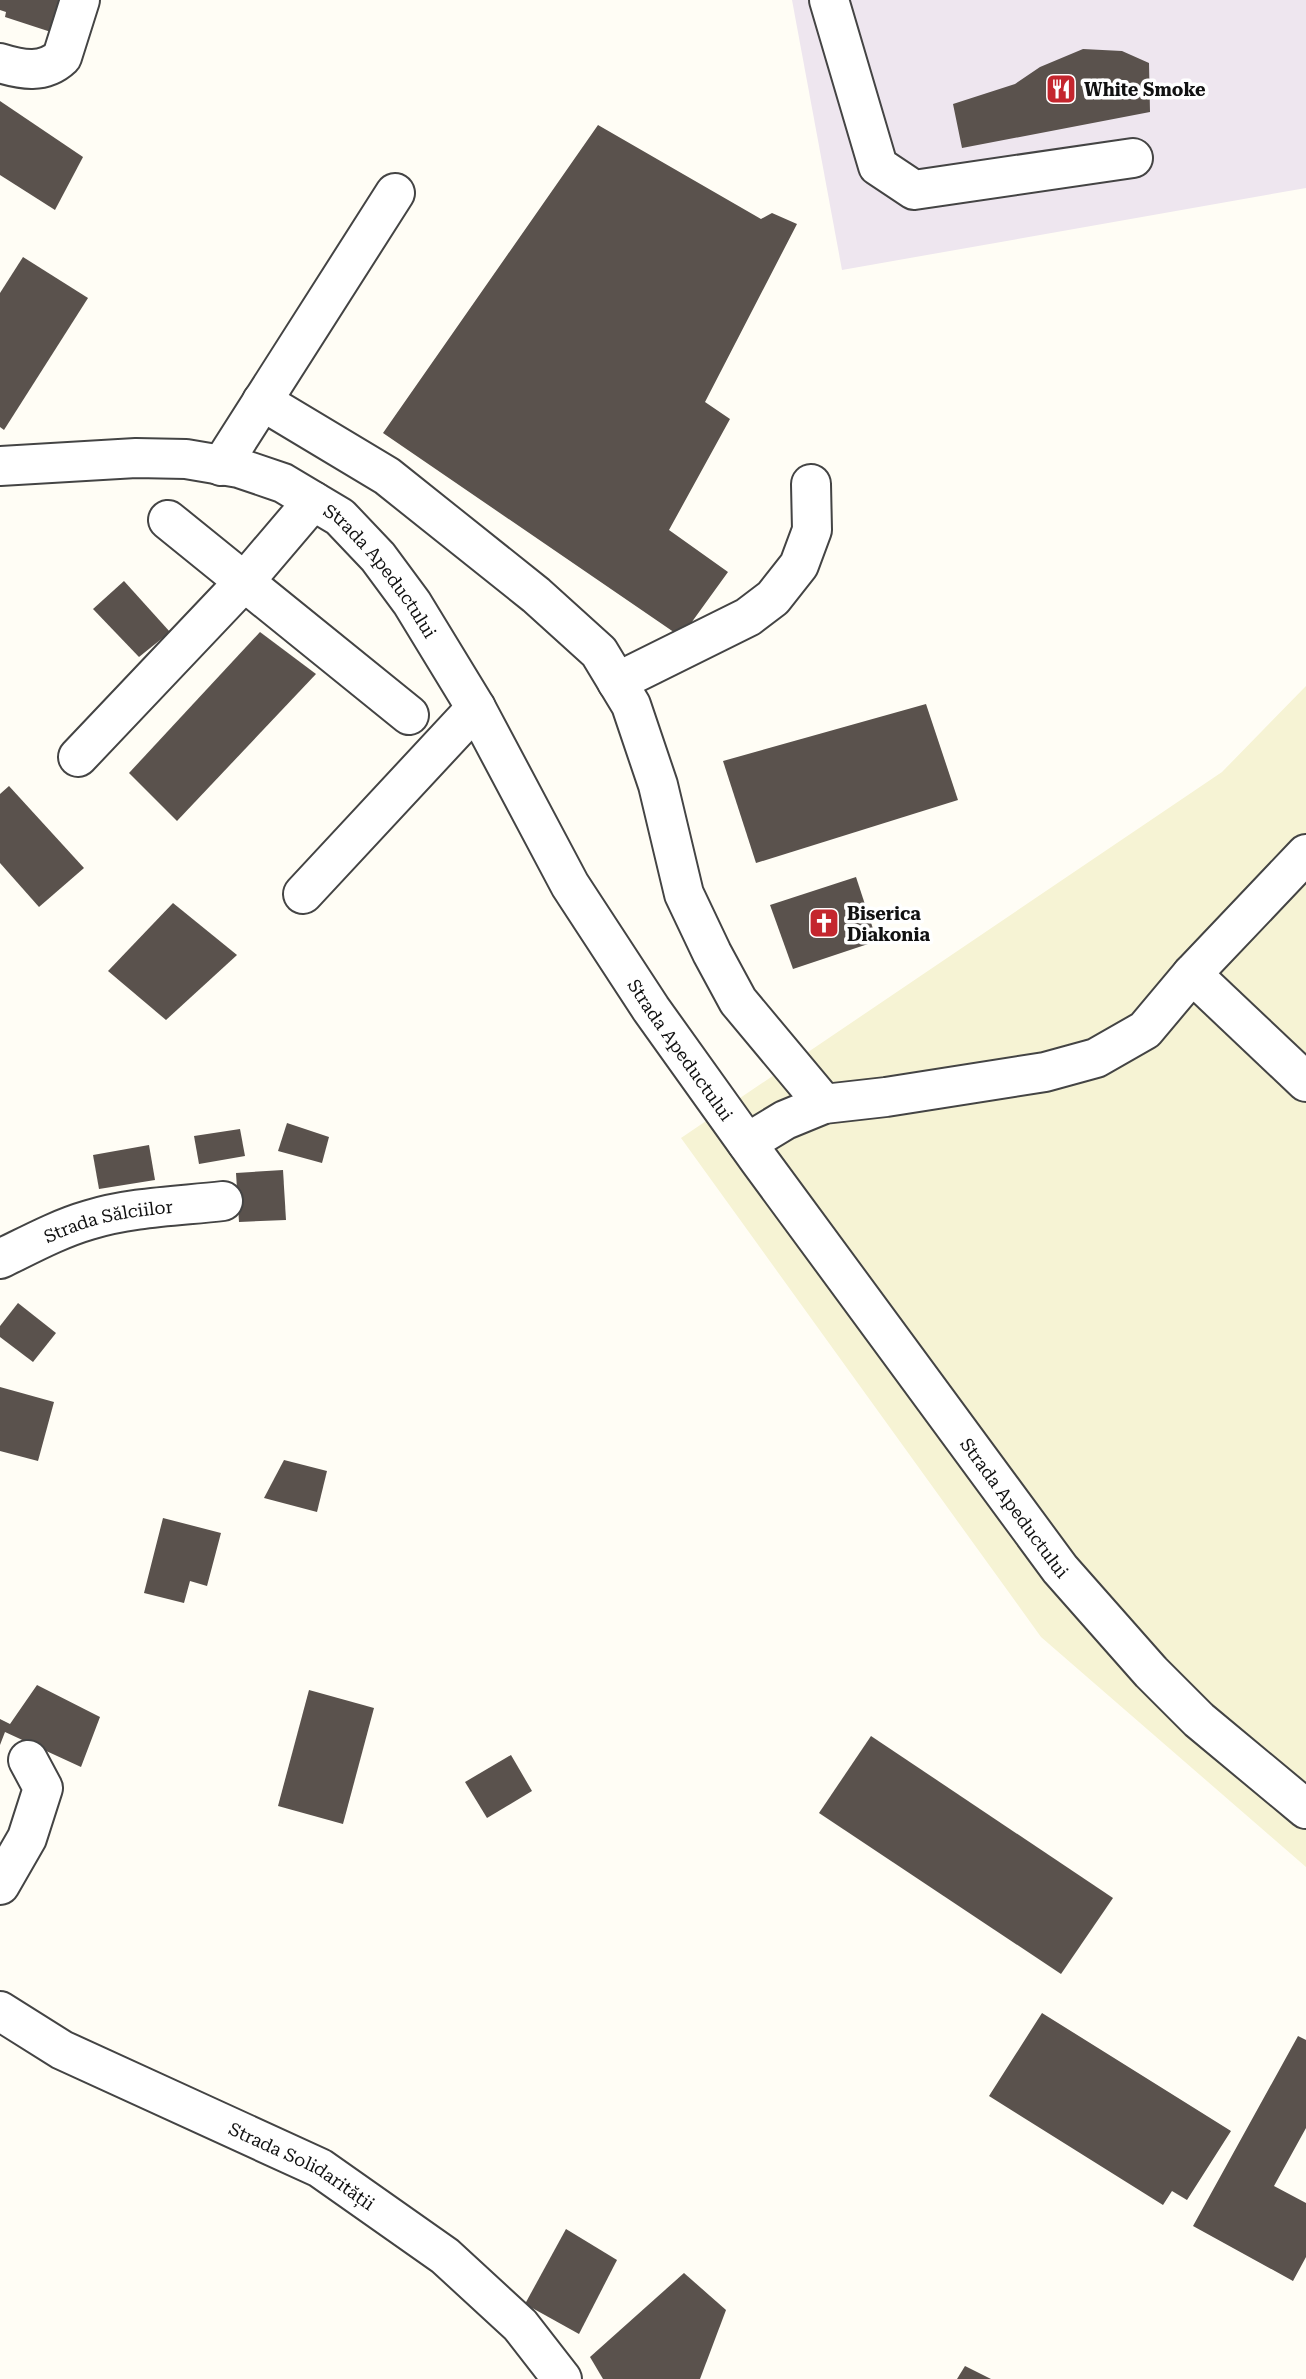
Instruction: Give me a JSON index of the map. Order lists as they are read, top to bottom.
{
  "streets": {
    "street": ["Strada Apeductului", "Strada Sălciilor", "Strada Solidarității"]
  },
  "places": {
    "restaurant": ["White Smoke"],
    "church": ["Biserica Diakonia"]
  }
}
